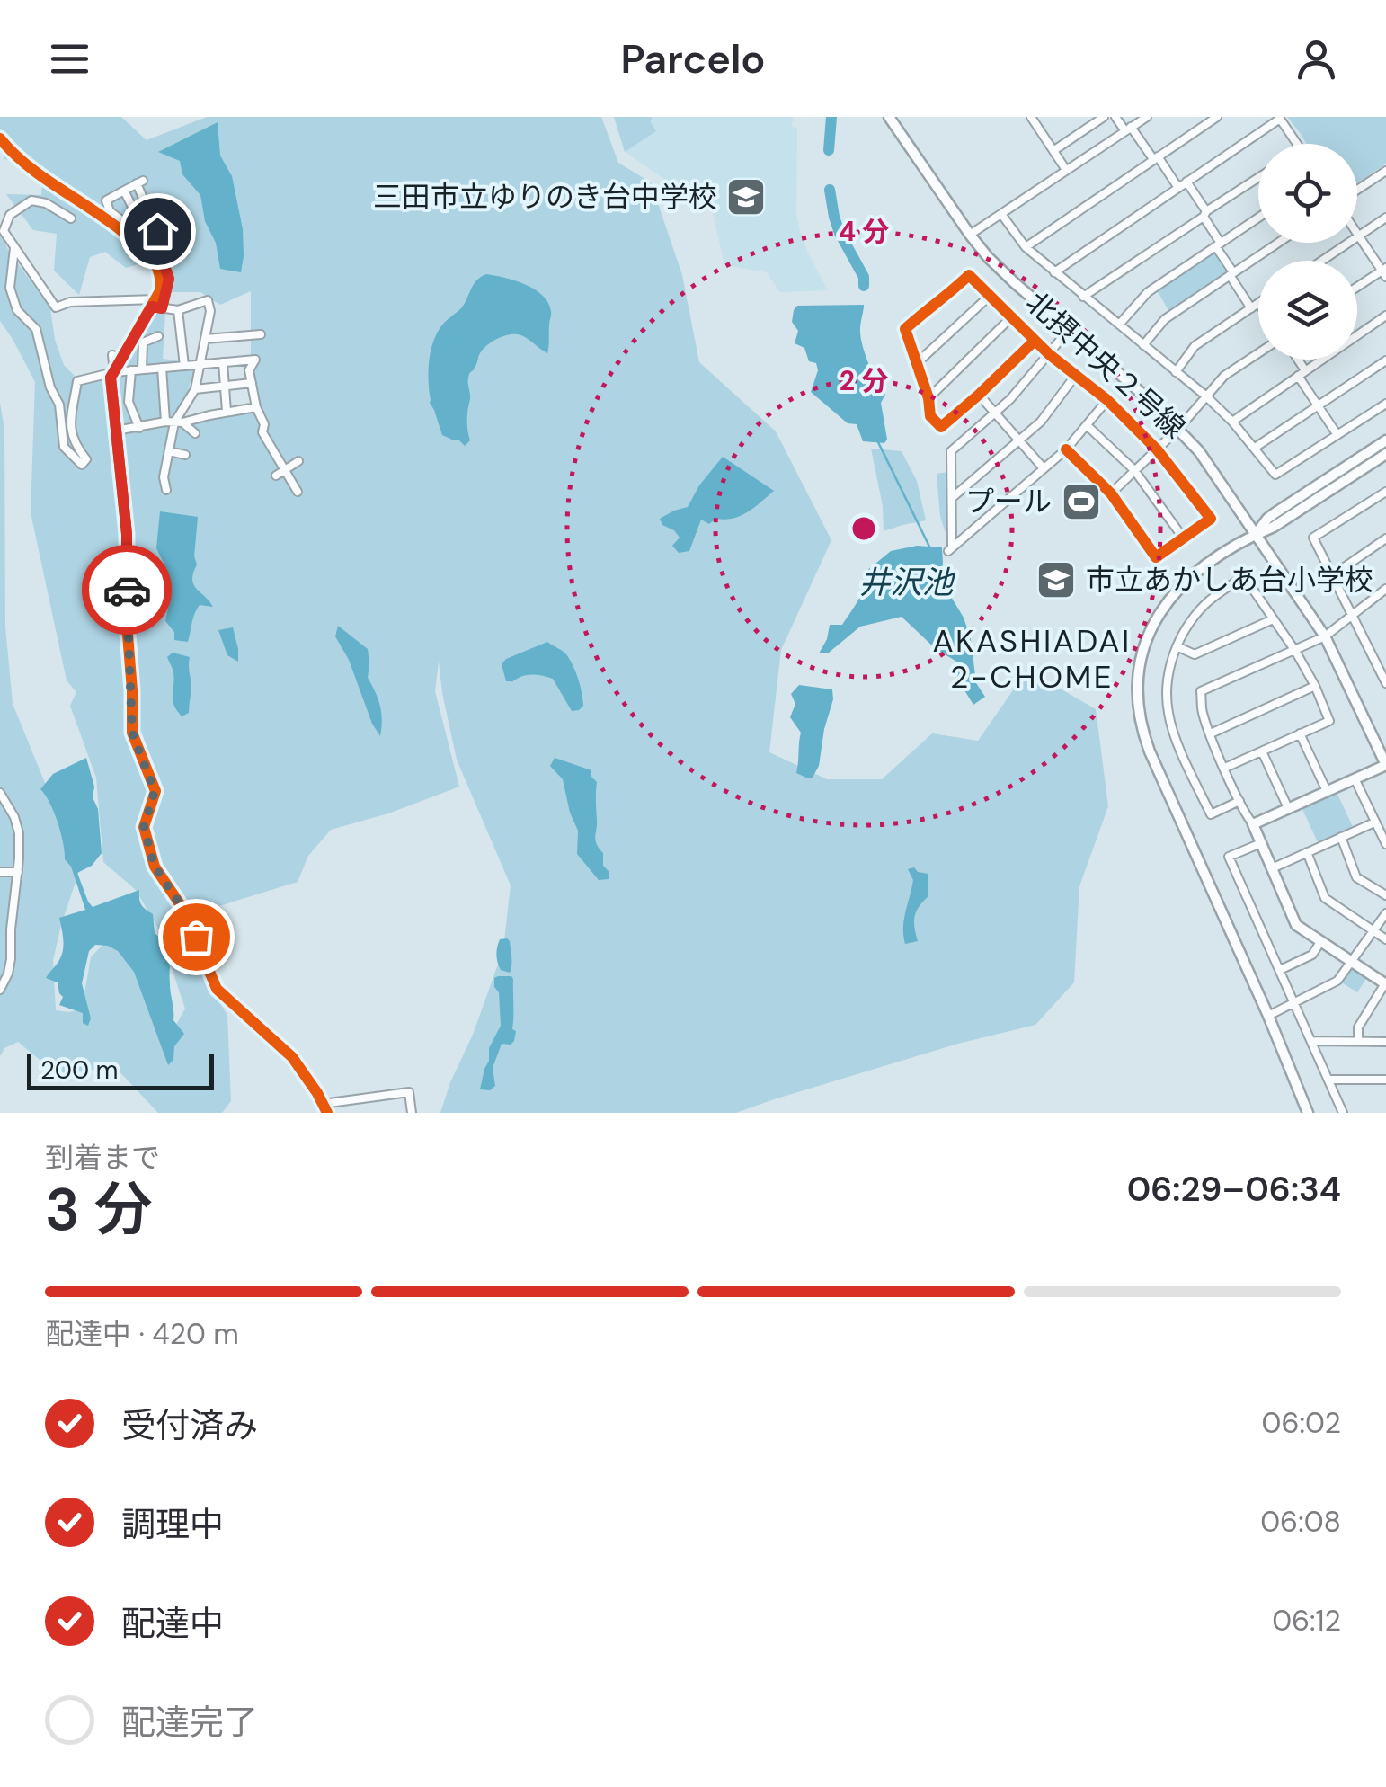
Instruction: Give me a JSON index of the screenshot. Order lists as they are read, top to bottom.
{
  "streets": {
    "street": ["北摂中央２号線"]
  },
  "districts": ["AKASHIADAI 2-CHOME"],
  "water": ["井沢池"],
  "places": {
    "school or university": ["三田市立ゆりのき台中学校", "市立あかしあ台小学校"],
    "sports": ["プール"]
  },
  "scale_bar": "200 m",
  "page": {
    "header": "Parcelo",
    "scale": "200 m",
    "heading": ["3 分", "到着まで", "06:29–06:34"],
    "bar": "配達中 · 420 m",
    "list": [
      ["受付済み", "06:02"],
      ["調理中", "06:08"],
      ["配達中", "06:12"],
      "配達完了"
    ]
  },
  "rings": ["4 分", "2 分"]
}
